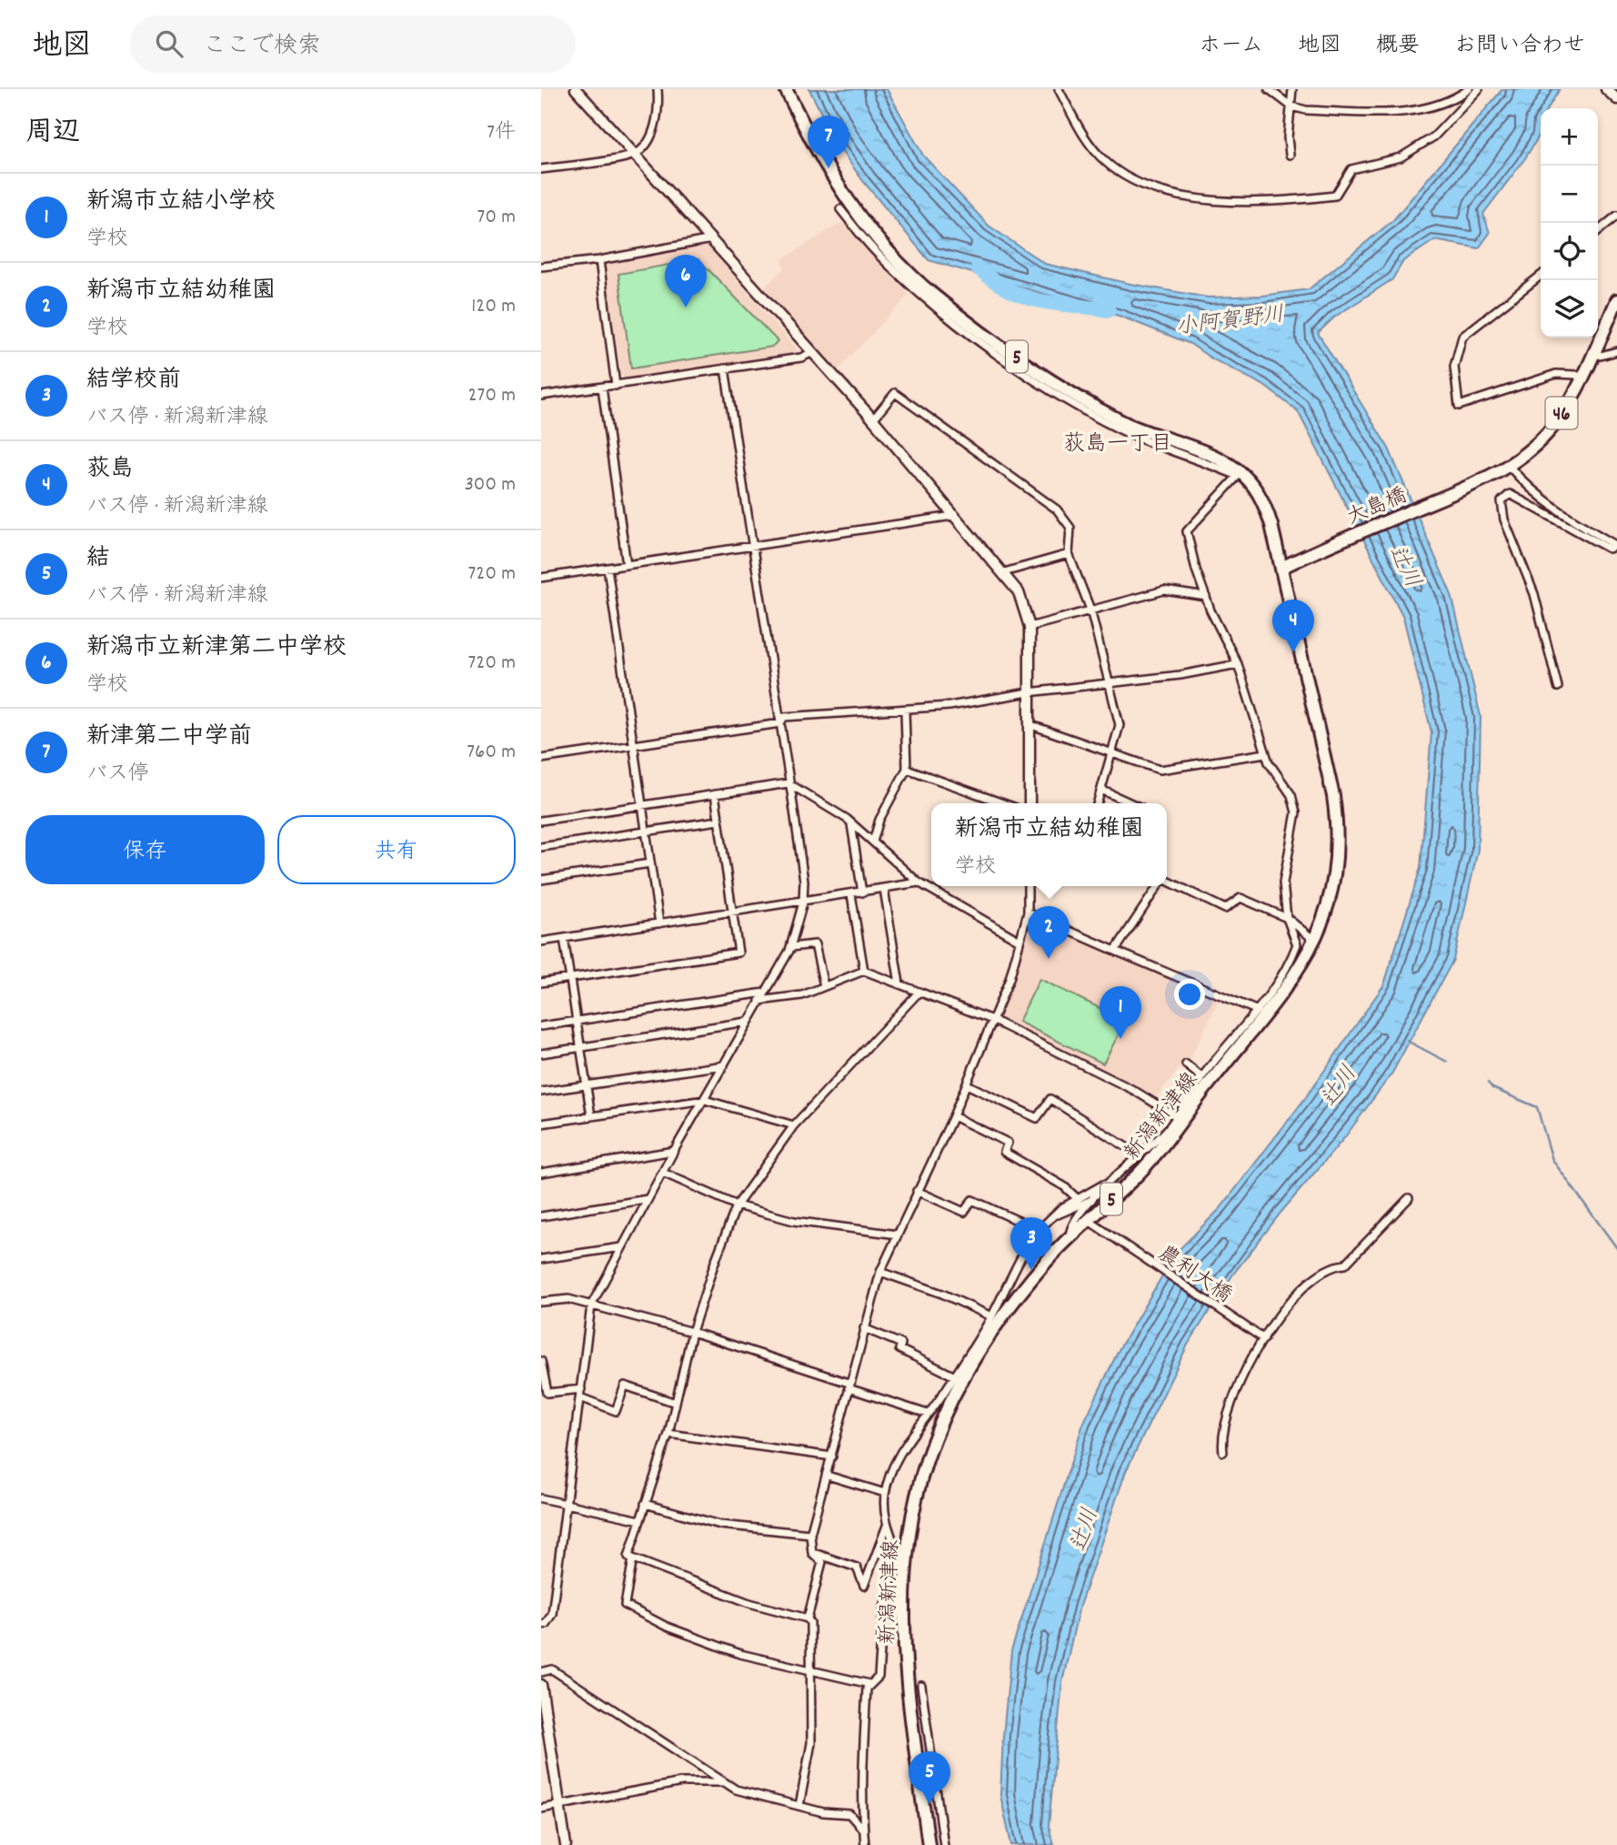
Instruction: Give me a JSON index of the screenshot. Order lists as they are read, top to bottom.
{
  "streets": {
    "main road": [
      "5",
      "46",
      "大島橋",
      "新潟新津線"
    ],
    "street": ["農利大橋"]
  },
  "crossings": [
    ["5", "大島橋"],
    ["5", "新潟新津線"],
    ["46", "大島橋"],
    ["大島橋", "新潟新津線"],
    ["新潟新津線", "農利大橋"]
  ],
  "districts": ["荻島一丁目"],
  "water": ["小阿賀野川", "辻川"],
  "page": {
    "header": "地図",
    "search": "ここで検索",
    "nav": [
      "ホーム",
      "地図",
      "概要",
      "お問い合わせ"
    ],
    "heading": ["周辺", "7件"],
    "map_buttons": ["+", "−"],
    "pins": [
      "7",
      "6",
      "4",
      "2",
      "1",
      "3",
      "5"
    ],
    "list": [
      {
        "mark": "1",
        "name": "新潟市立結小学校",
        "note": "学校",
        "value": "70 m"
      },
      {
        "mark": "2",
        "name": "新潟市立結幼稚園",
        "note": "学校",
        "value": "120 m"
      },
      {
        "mark": "3",
        "name": "結学校前",
        "note": "バス停 · 新潟新津線",
        "value": "270 m"
      },
      {
        "mark": "4",
        "name": "荻島",
        "note": "バス停 · 新潟新津線",
        "value": "300 m"
      },
      {
        "mark": "5",
        "name": "結",
        "note": "バス停 · 新潟新津線",
        "value": "720 m"
      },
      {
        "mark": "6",
        "name": "新潟市立新津第二中学校",
        "note": "学校",
        "value": "720 m"
      },
      {
        "mark": "7",
        "name": "新津第二中学前",
        "note": "バス停",
        "value": "760 m"
      }
    ],
    "buttons": ["保存", "共有"],
    "popup": ["新潟市立結幼稚園", "学校"]
  }
}
